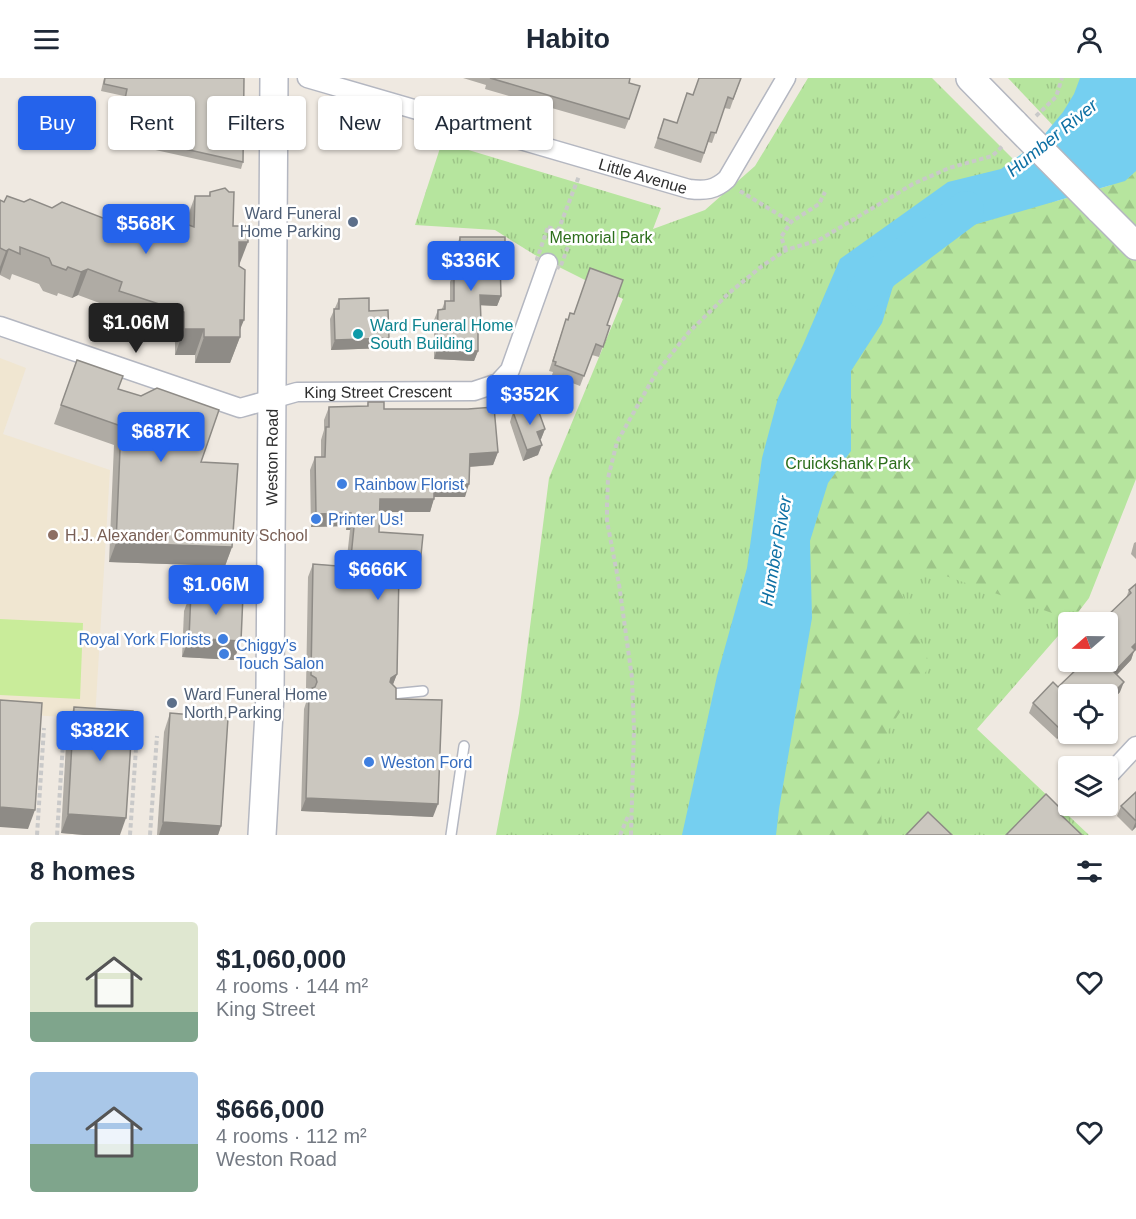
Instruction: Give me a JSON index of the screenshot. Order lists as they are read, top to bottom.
{
  "streets": {
    "main road": ["Weston Road"],
    "street": ["Little Avenue", "King Street Crescent"]
  },
  "crossings": [
    ["King Street Crescent", "Weston Road"]
  ],
  "water": ["Humber River"],
  "parks": ["Memorial Park", "Cruickshank Park"],
  "places": [
    "Ward Funeral Home Parking",
    "Ward Funeral Home South Building",
    "Rainbow Florist",
    "Printer Us!",
    "H.J. Alexander Community School",
    "Royal York Florists",
    "Chiggy's Touch Salon",
    "Ward Funeral Home North Parking",
    "Weston Ford"
  ],
  "north": "left",
  "page": {
    "header": "Habito",
    "chip": [
      "Buy",
      "Rent",
      "Filters",
      "New",
      "Apartment"
    ],
    "price": [
      "$568K",
      "$336K",
      "$1.06M",
      "$352K",
      "$687K",
      "$666K",
      "$1.06M",
      "$382K"
    ],
    "heading": "8 homes",
    "list": [
      {
        "name": "$1,060,000",
        "note": "4 rooms · 144 m² · King Street"
      },
      {
        "name": "$666,000",
        "note": "4 rooms · 112 m² · Weston Road"
      }
    ]
  }
}
